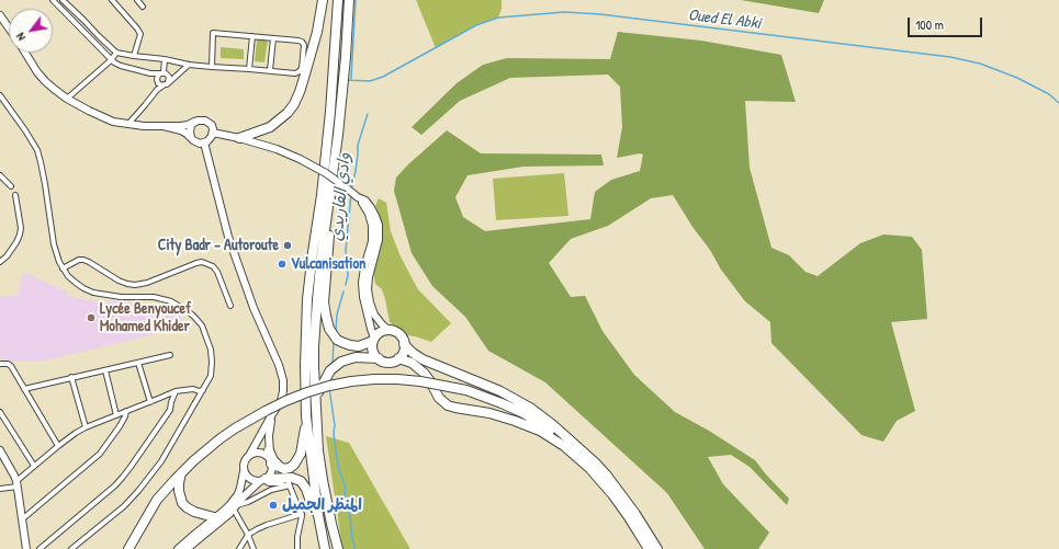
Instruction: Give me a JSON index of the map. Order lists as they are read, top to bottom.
{
  "water": ["Oued El Abki", "وادي القاريدي"],
  "places": [
    "City Badr - Autoroute",
    "Vulcanisation",
    "Lycée Benyoucef Mohamed Khider",
    "المنظر الجميل"
  ],
  "scale_bar": "100 m",
  "north": "bottom left"
}
